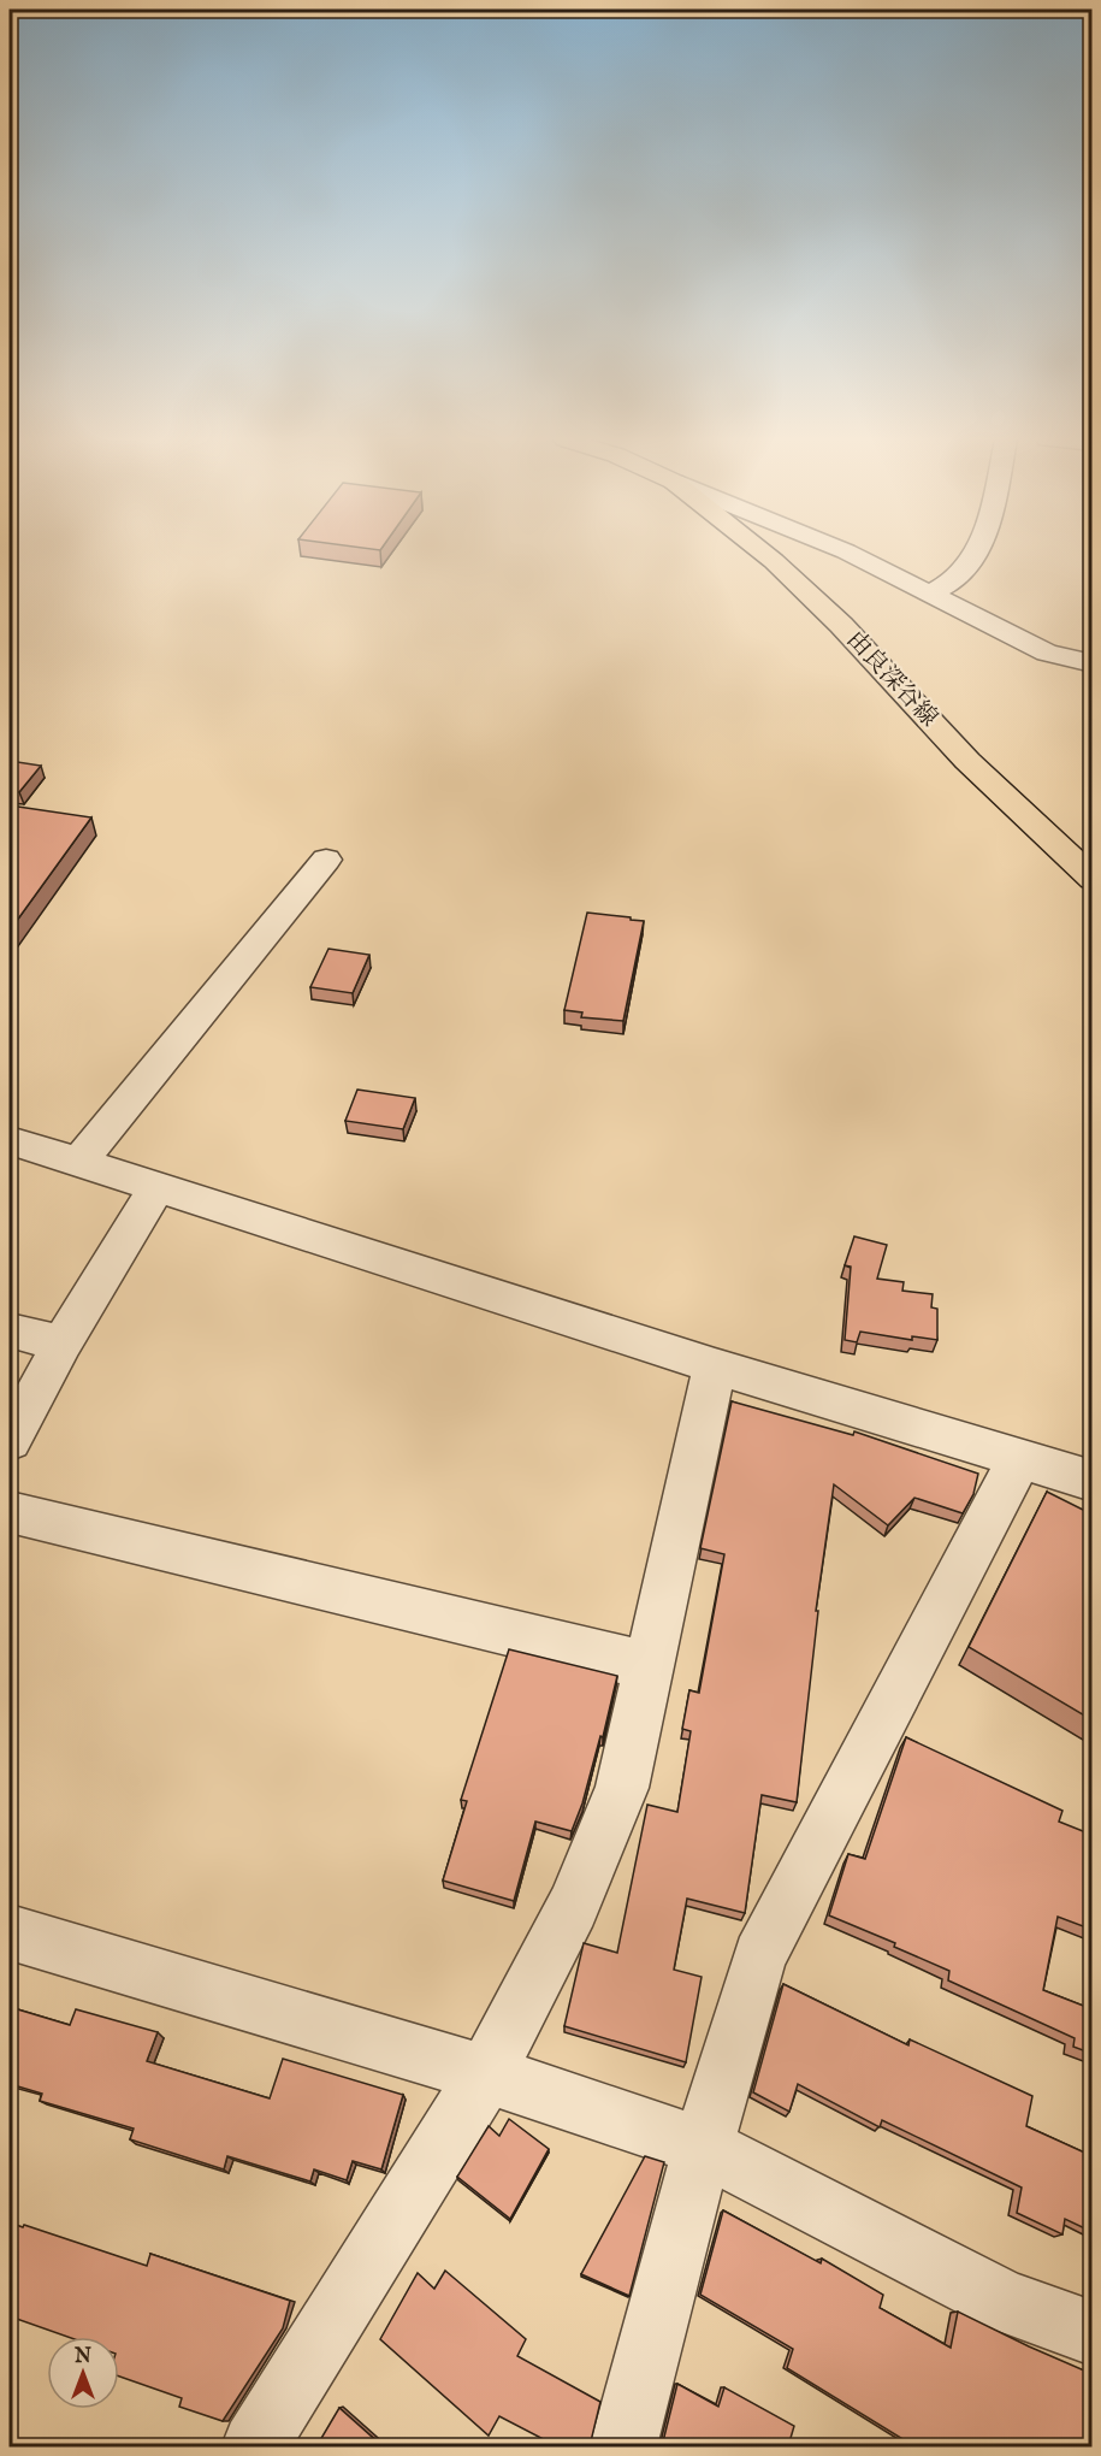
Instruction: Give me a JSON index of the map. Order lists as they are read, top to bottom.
{
  "streets": {
    "main road": ["由良深谷線"]
  },
  "north": "top"
}
